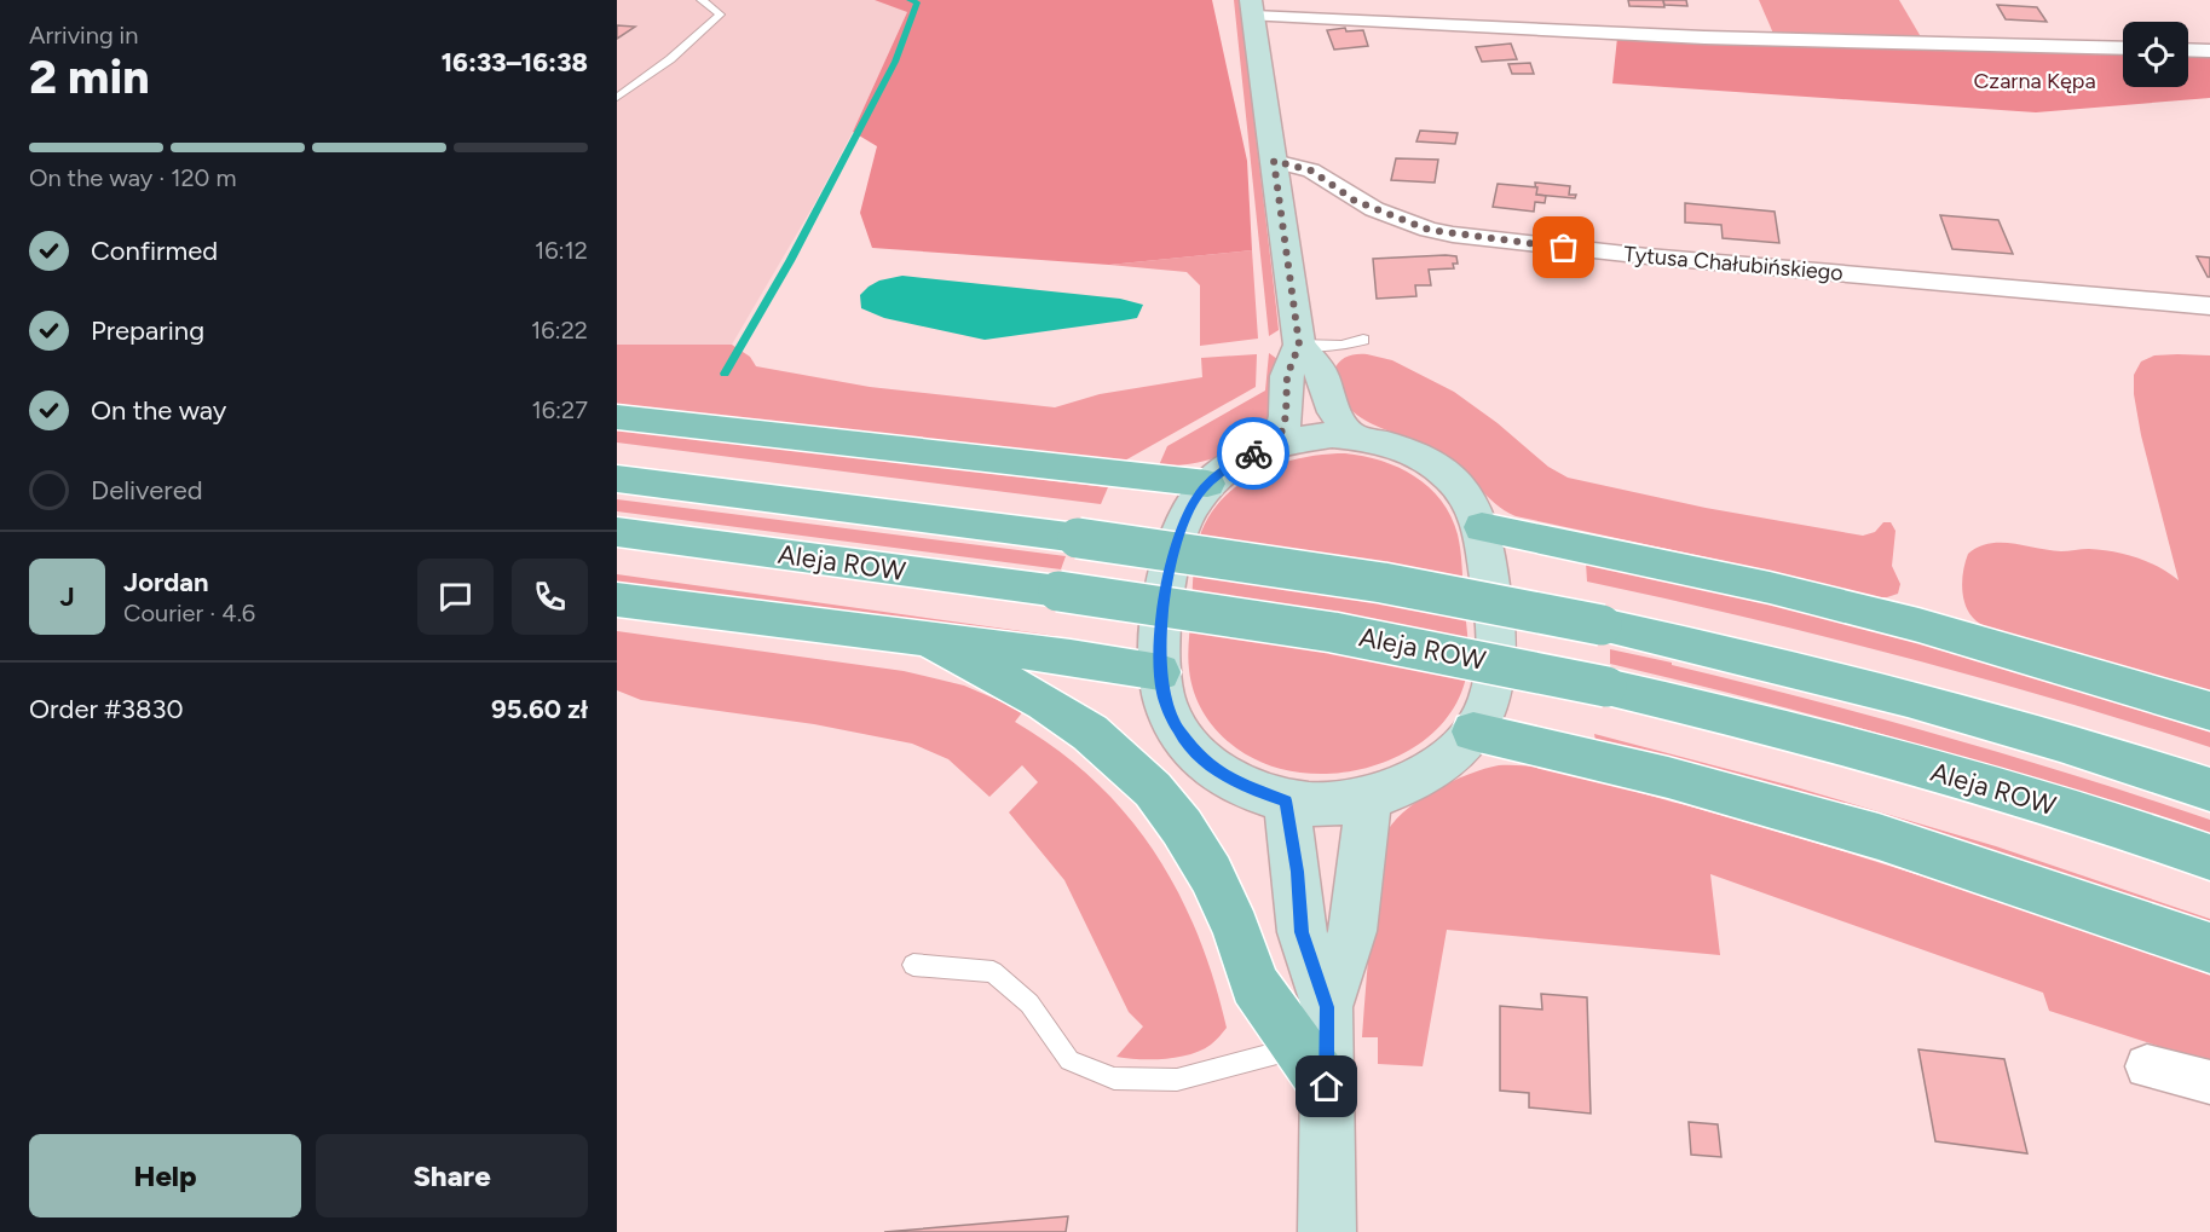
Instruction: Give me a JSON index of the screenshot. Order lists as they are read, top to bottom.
{
  "streets": {
    "main road": ["Aleja ROW"],
    "street": ["Tytusa Chałubińskiego"]
  },
  "parks": ["Czarna Kępa"],
  "page": {
    "heading": ["2 min", "Arriving in", "16:33–16:38"],
    "panel": [
      "Jordan",
      "Courier · 4.6",
      "Order #3830",
      "95.60 zł"
    ],
    "bar": "On the way · 120 m",
    "list": [
      ["Confirmed", "16:12"],
      ["Preparing", "16:22"],
      ["On the way", "16:27"],
      "Delivered"
    ],
    "round": "J",
    "buttons": ["Help", "Share"]
  }
}
